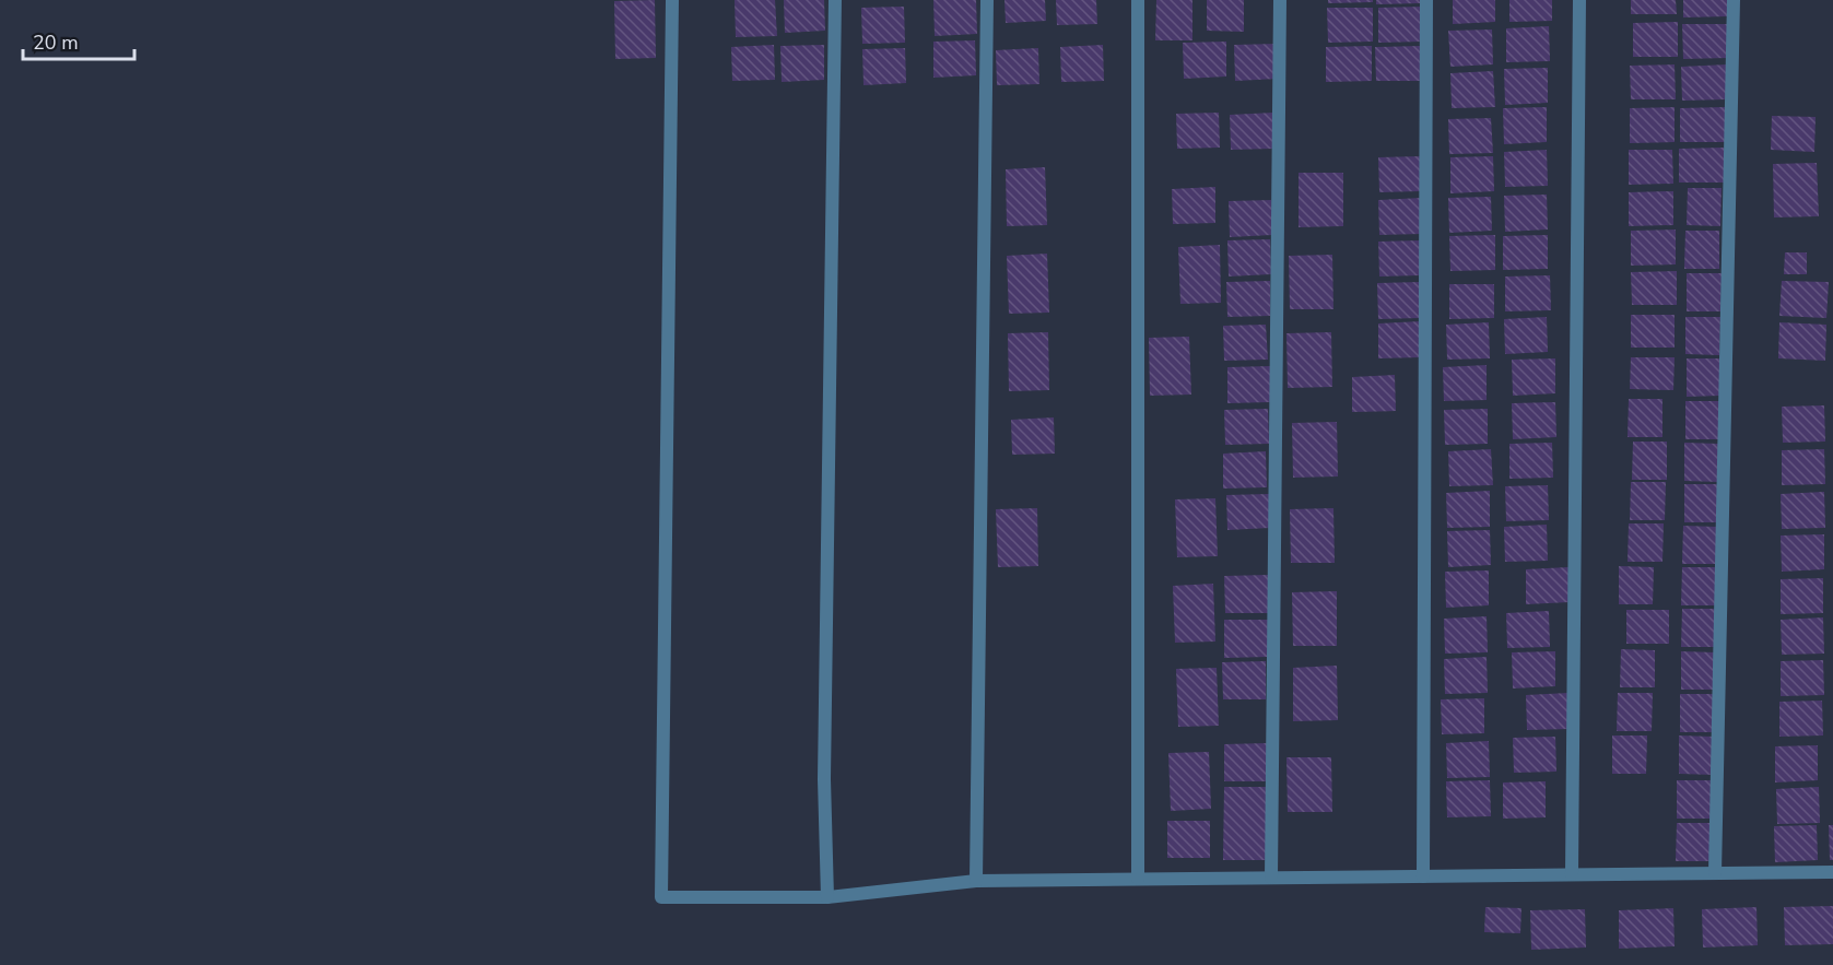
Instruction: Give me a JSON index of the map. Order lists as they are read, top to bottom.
{
  "scale_bar": "20 m"
}
